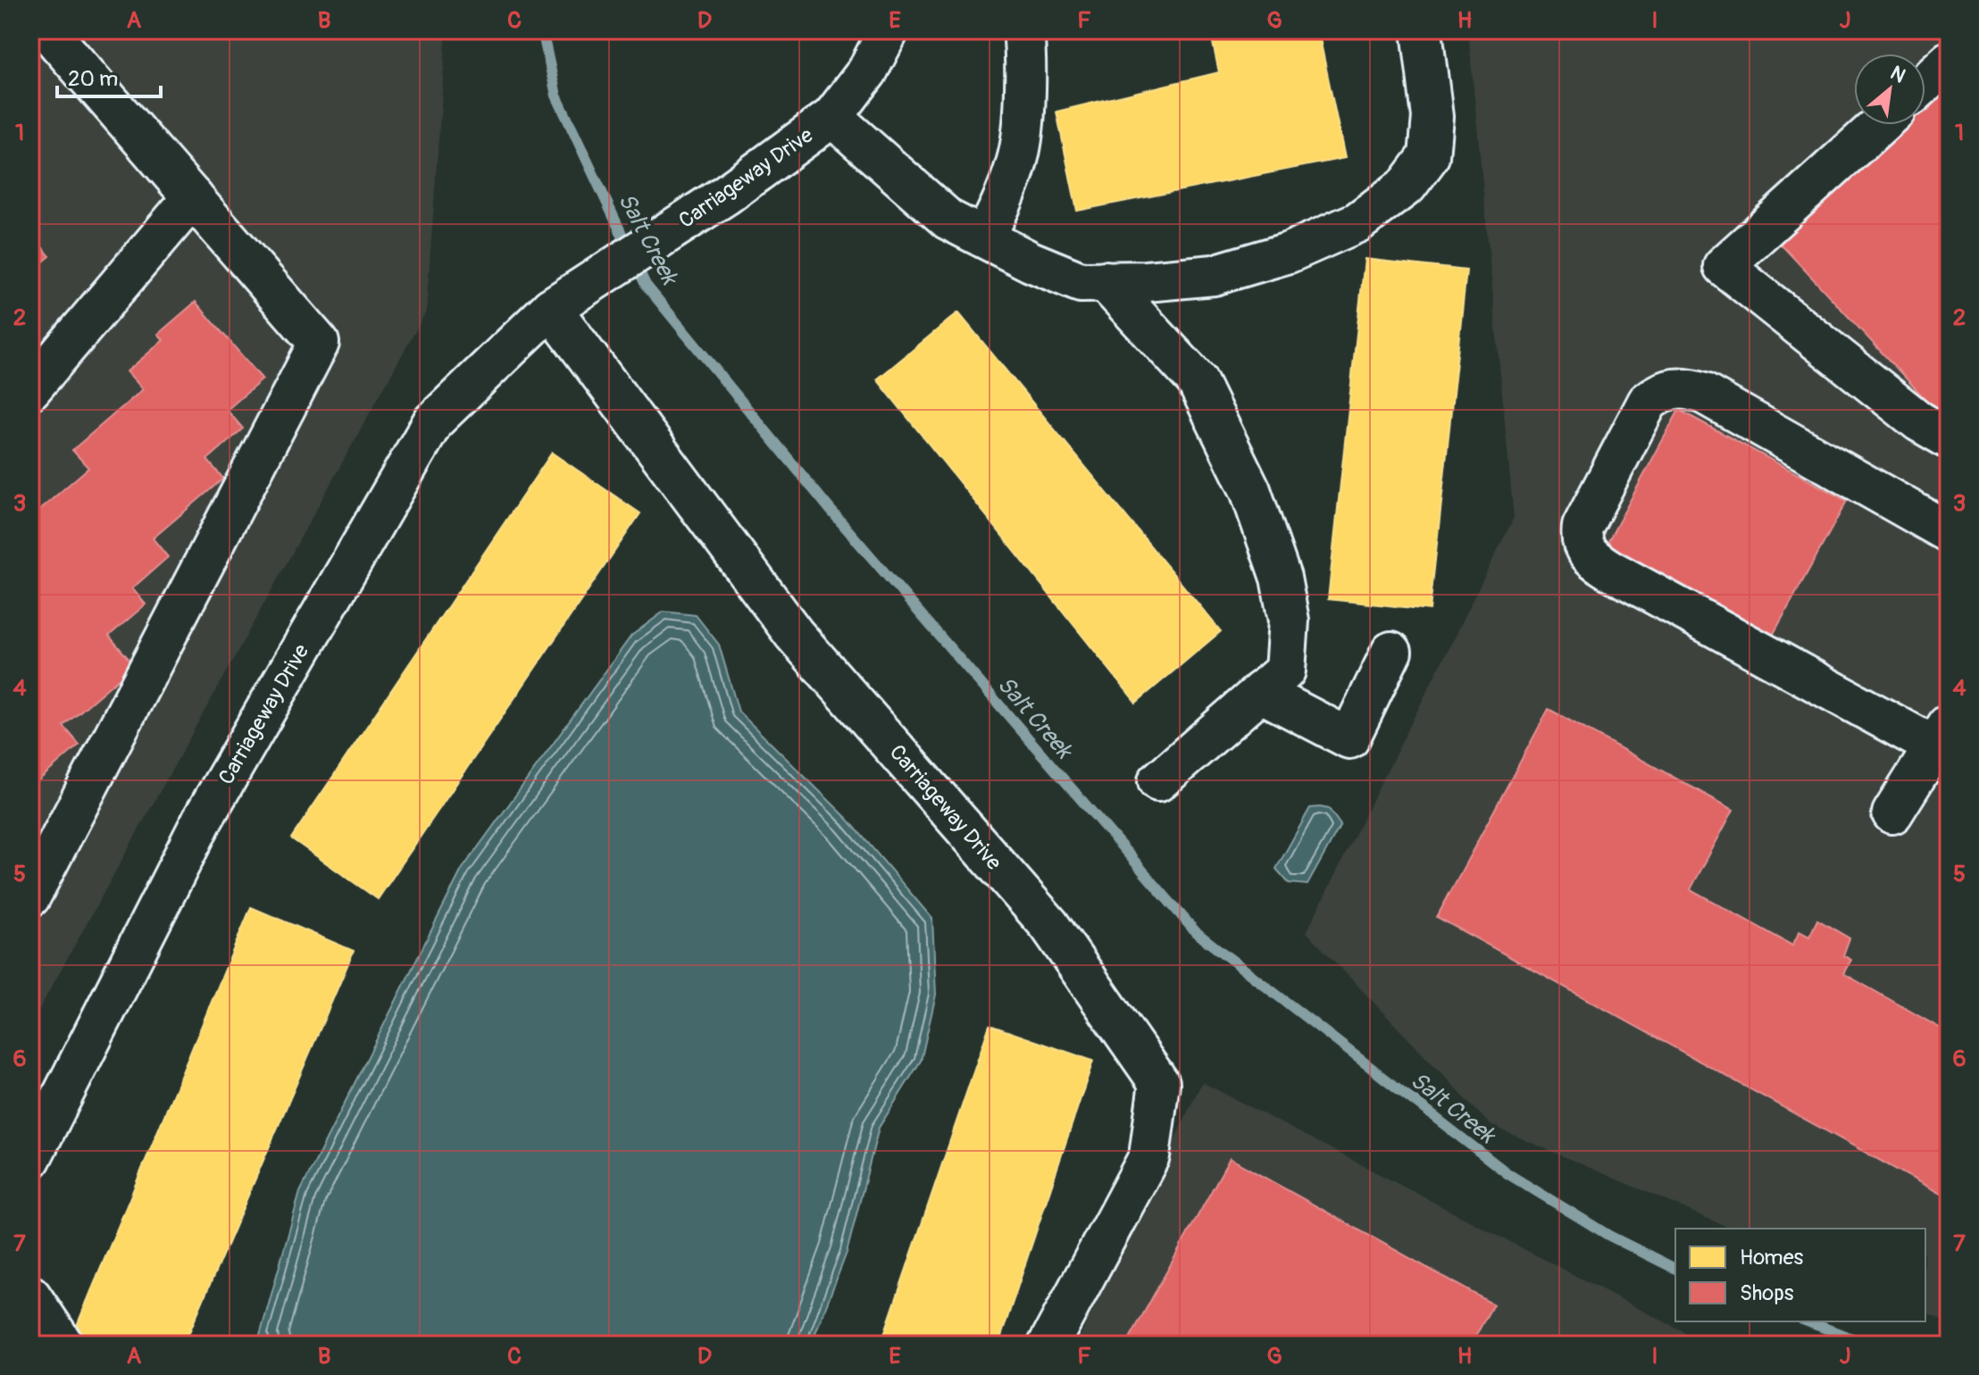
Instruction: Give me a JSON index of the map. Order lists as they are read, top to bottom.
{
  "streets": {
    "street": ["Carriageway Drive"]
  },
  "water": ["Salt Creek"],
  "legend": ["Homes", "Shops"],
  "scale_bar": "20 m",
  "north": "top right",
  "grid": {
    "columns": [
      "A",
      "B",
      "C",
      "D",
      "E",
      "F",
      "G",
      "H",
      "I",
      "J"
    ],
    "rows": [
      "1",
      "2",
      "3",
      "4",
      "5",
      "6",
      "7"
    ]
  }
}
